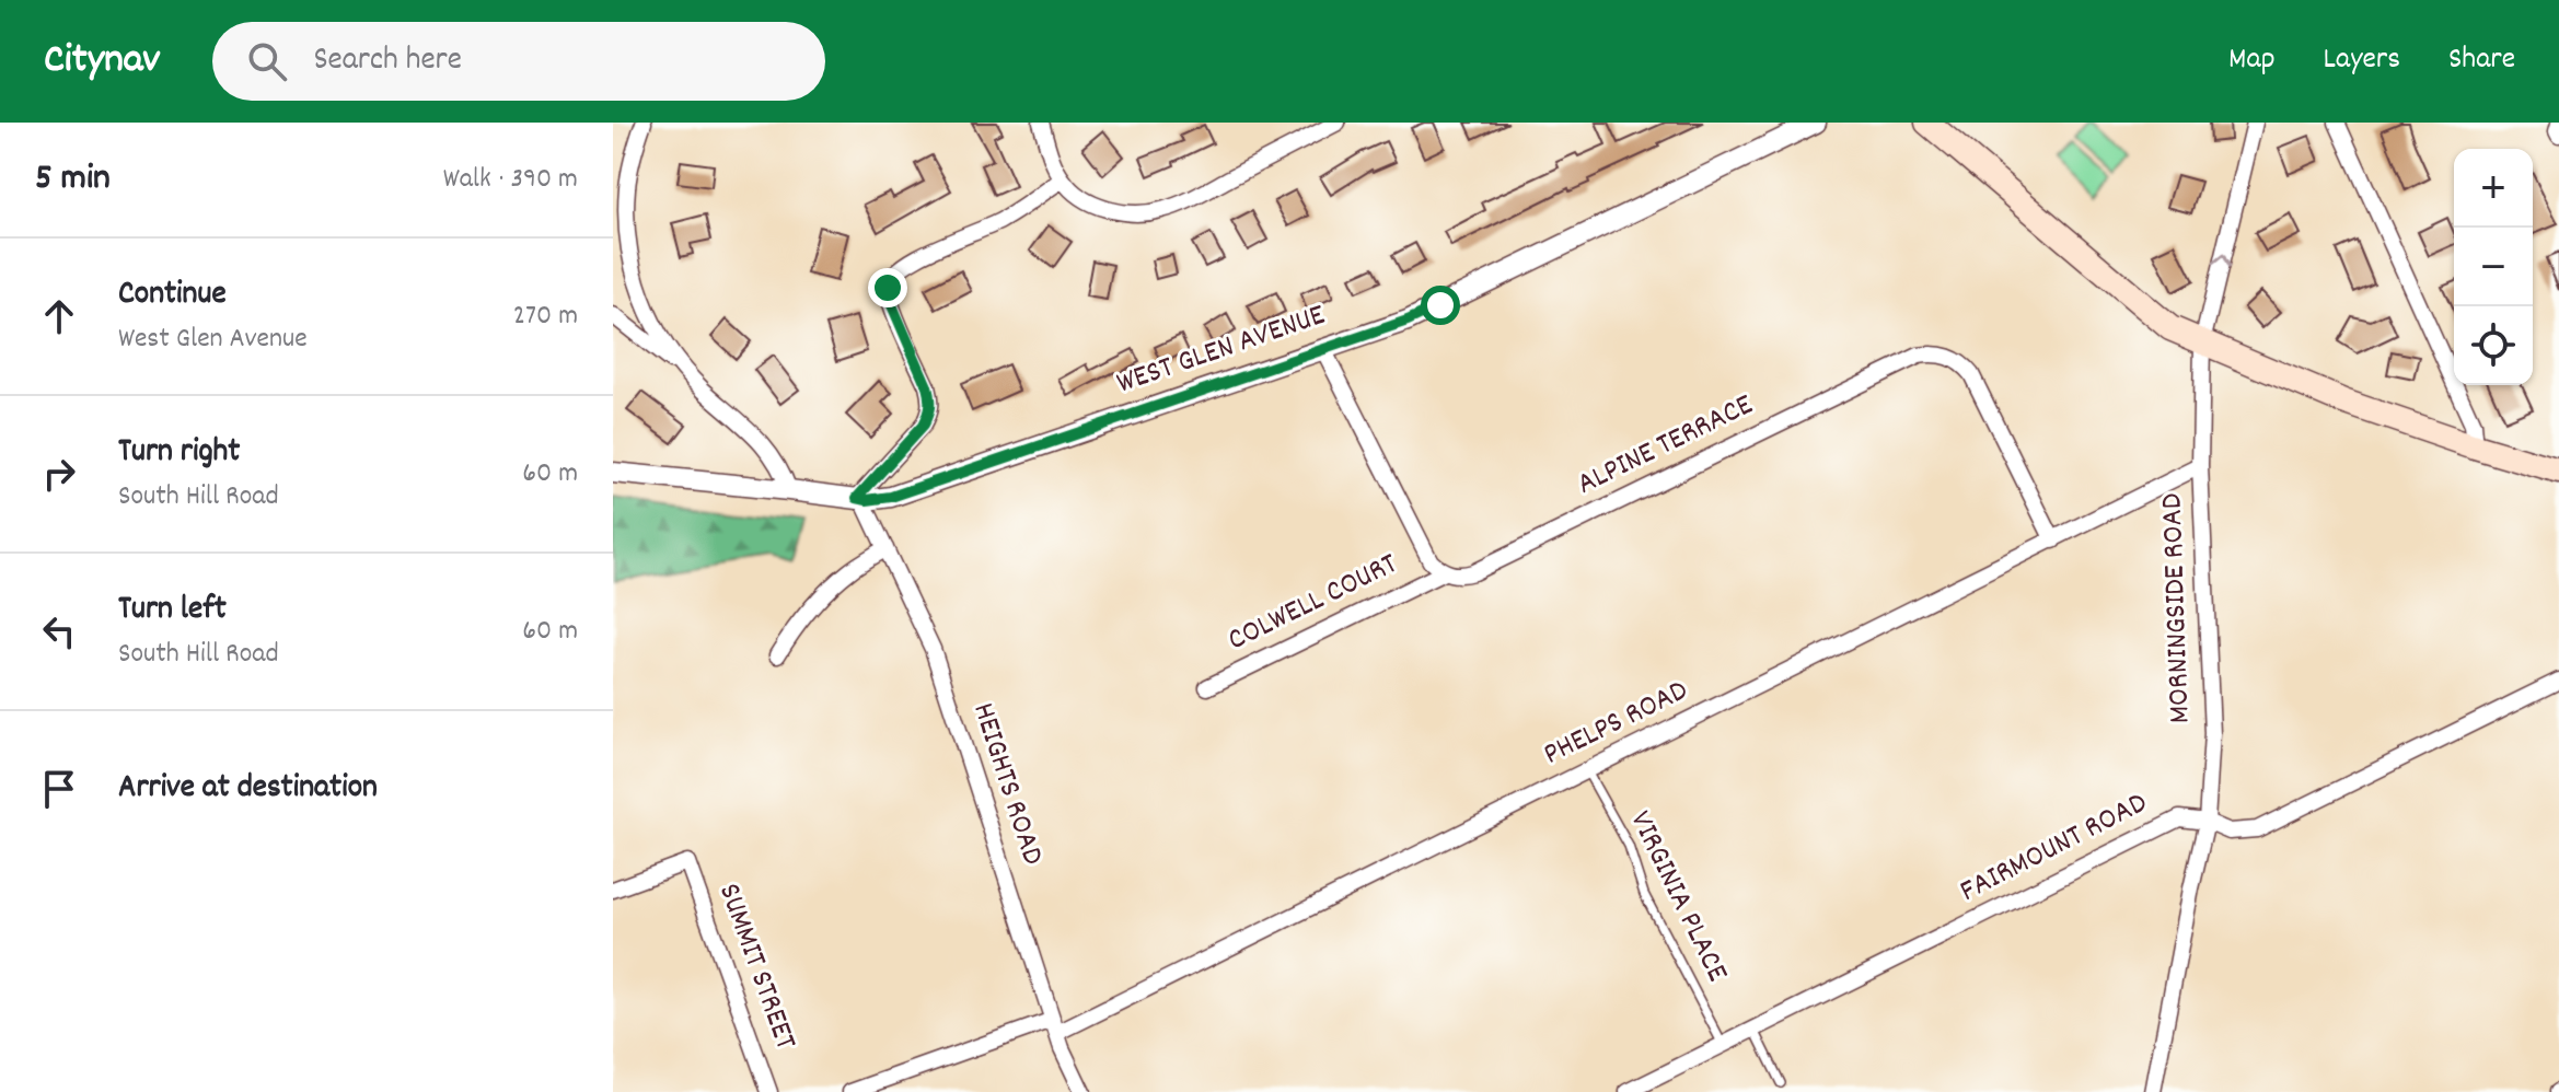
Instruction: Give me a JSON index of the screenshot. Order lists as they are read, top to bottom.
{
  "streets": {
    "street": [
      "WEST GLEN AVENUE",
      "ALPINE TERRACE",
      "COLWELL COURT",
      "MORNINGSIDE ROAD",
      "PHELPS ROAD",
      "HEIGHTS ROAD",
      "FAIRMOUNT ROAD",
      "SUMMIT STREET"
    ],
    "lane": ["VIRGINIA PLACE"]
  },
  "crossings": [
    ["WEST GLEN AVENUE", "HEIGHTS ROAD"],
    ["ALPINE TERRACE", "COLWELL COURT"],
    ["ALPINE TERRACE", "PHELPS ROAD"],
    ["MORNINGSIDE ROAD", "PHELPS ROAD"],
    ["MORNINGSIDE ROAD", "FAIRMOUNT ROAD"],
    ["PHELPS ROAD", "HEIGHTS ROAD"],
    ["PHELPS ROAD", "VIRGINIA PLACE"],
    ["FAIRMOUNT ROAD", "VIRGINIA PLACE"]
  ],
  "page": {
    "header": "Citynav",
    "search": "Search here",
    "nav": ["Map", "Layers", "Share"],
    "heading": ["5 min", "Walk · 390 m"],
    "map_buttons": ["+", "−"],
    "list": [
      ["Continue", "West Glen Avenue", "270 m"],
      ["Turn right", "South Hill Road", "60 m"],
      ["Turn left", "South Hill Road", "60 m"],
      "Arrive at destination"
    ]
  }
}
